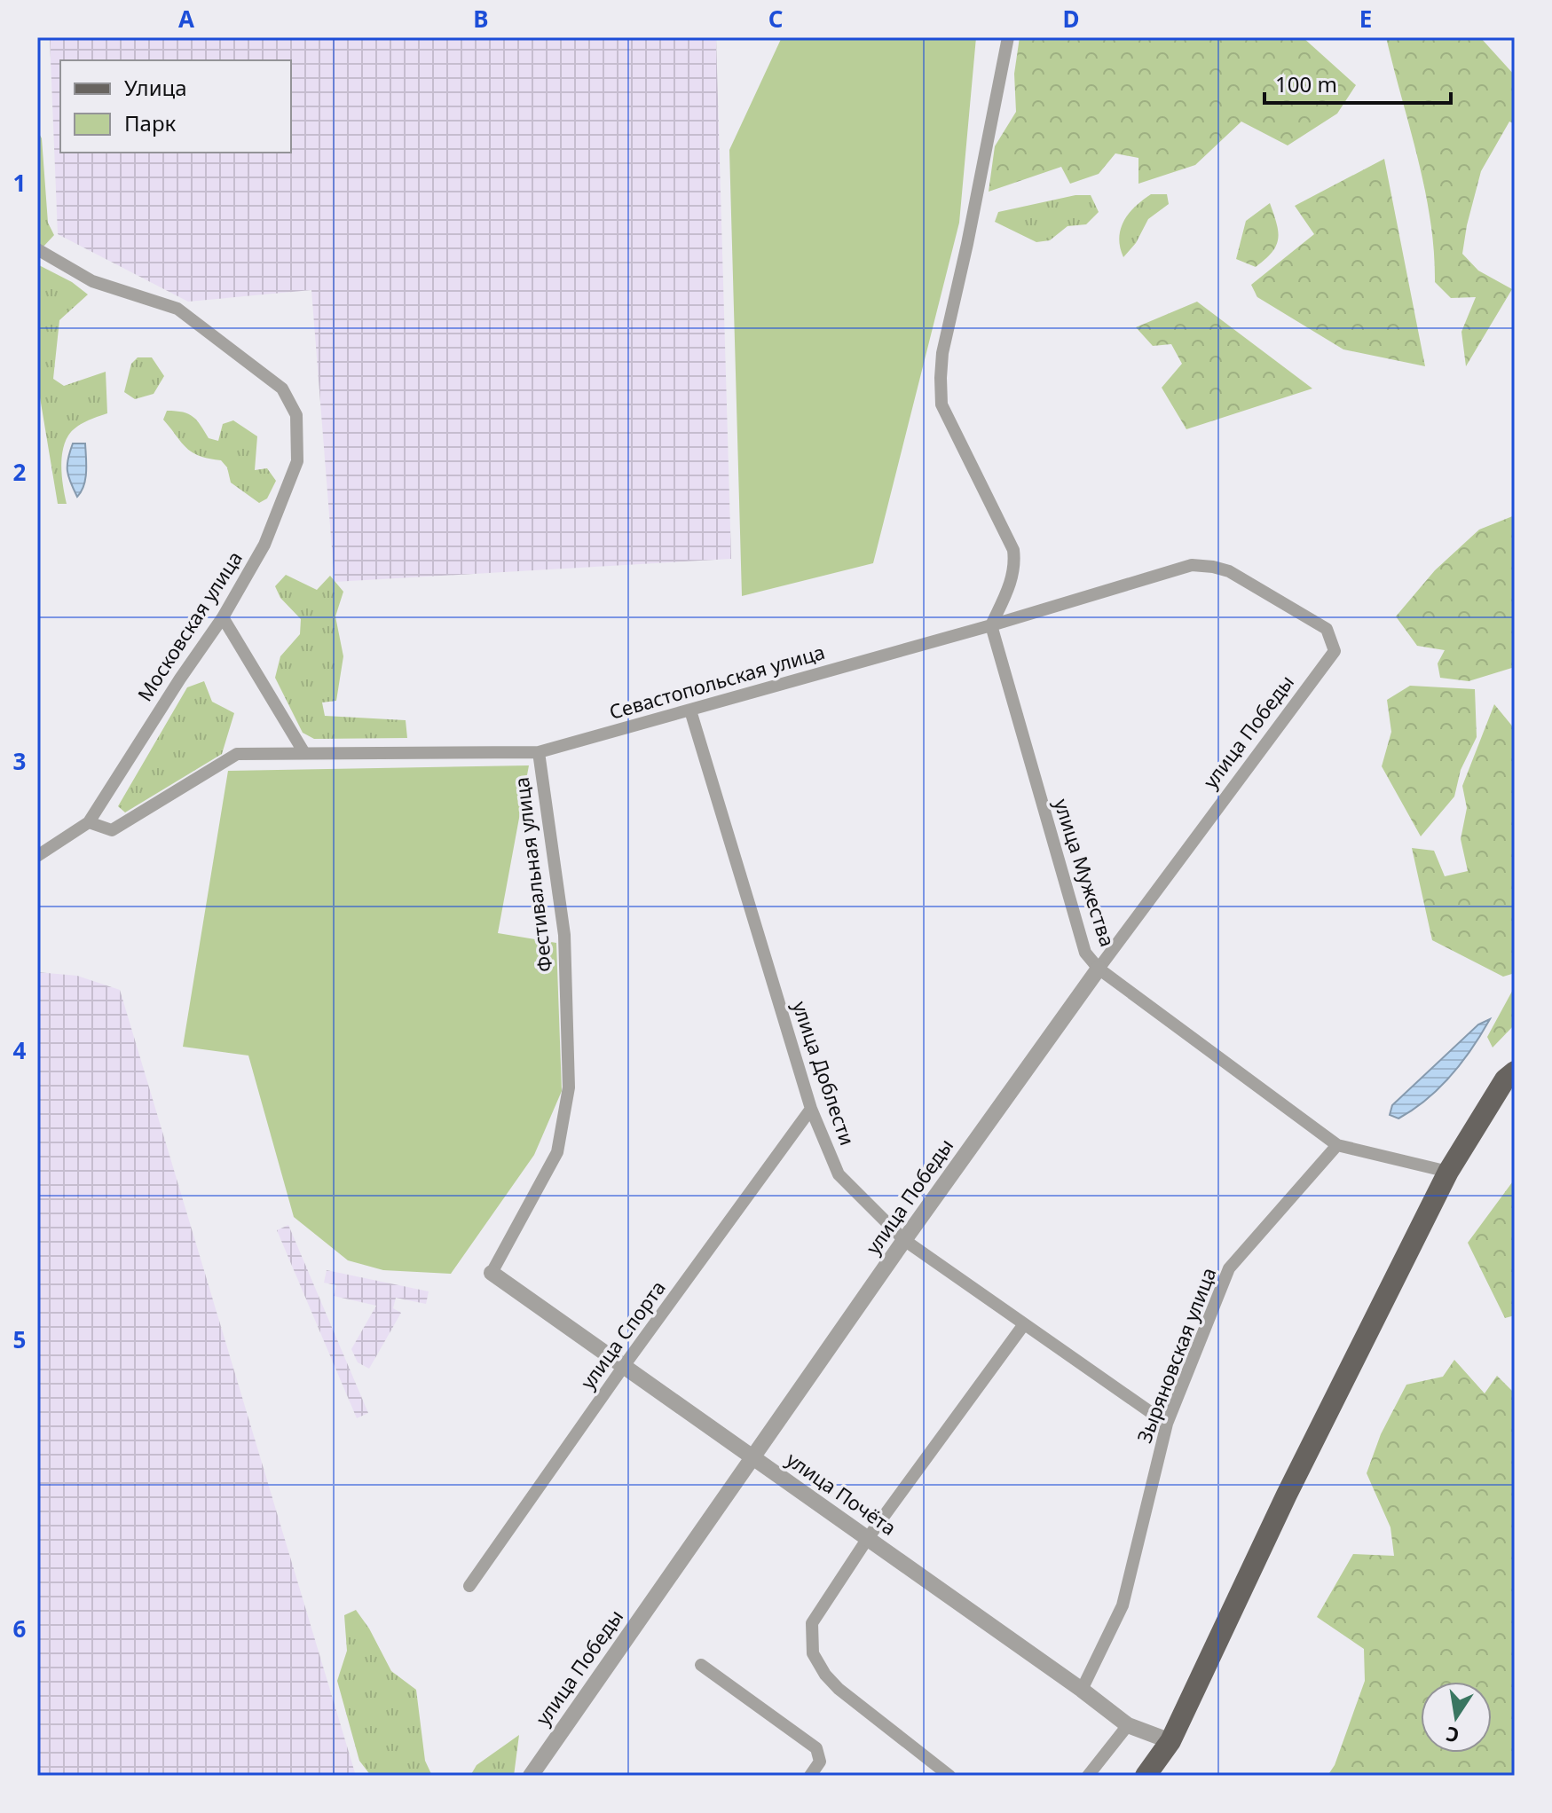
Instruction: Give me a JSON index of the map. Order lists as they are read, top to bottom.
{
  "streets": {
    "street": [
      "Московская улица",
      "Севастопольская улица",
      "улица Победы",
      "улица Мужества",
      "Фестивальная улица",
      "улица Доблести",
      "улица Спорта",
      "Зыряновская улица",
      "улица Почёта"
    ]
  },
  "crossings": [
    ["Московская улица", "Севастопольская улица"],
    ["Севастопольская улица", "улица Победы"],
    ["Севастопольская улица", "улица Мужества"],
    ["Севастопольская улица", "Фестивальная улица"],
    ["Севастопольская улица", "улица Доблести"],
    ["улица Победы", "улица Мужества"],
    ["улица Победы", "улица Доблести"],
    ["улица Победы", "улица Почёта"],
    ["улица Мужества", "Зыряновская улица"],
    ["Фестивальная улица", "улица Почёта"],
    ["улица Доблести", "улица Спорта"],
    ["улица Доблести", "Зыряновская улица"],
    ["улица Спорта", "улица Почёта"],
    ["Зыряновская улица", "улица Почёта"]
  ],
  "legend": ["Улица", "Парк"],
  "scale_bar": "100 m",
  "north": "bottom",
  "grid": {
    "columns": [
      "A",
      "B",
      "C",
      "D",
      "E"
    ],
    "rows": [
      "1",
      "2",
      "3",
      "4",
      "5",
      "6"
    ]
  }
}
